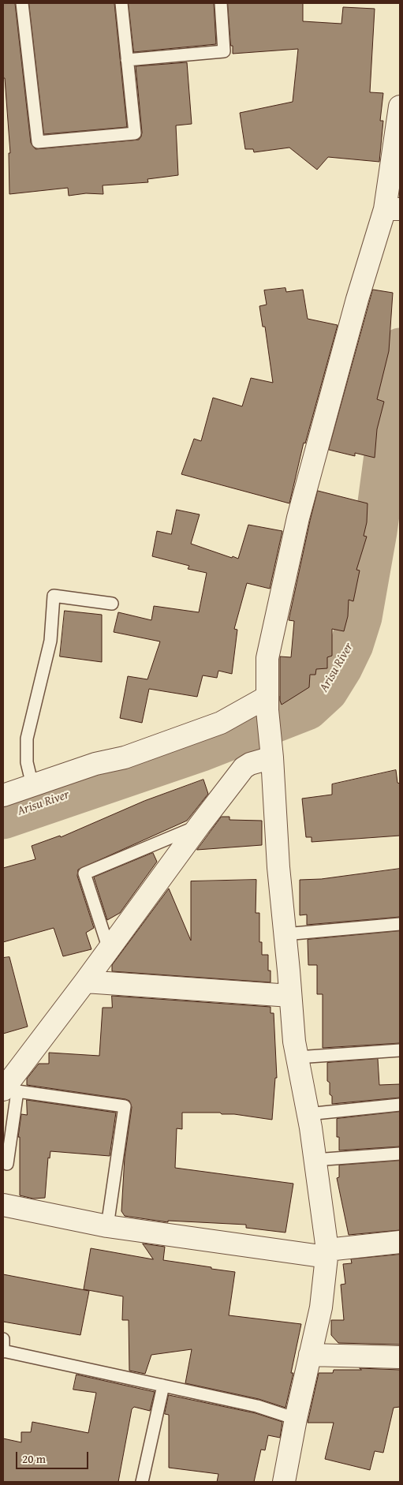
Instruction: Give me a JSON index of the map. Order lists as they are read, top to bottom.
{
  "water": ["Arisu River"],
  "scale_bar": "20 m"
}
